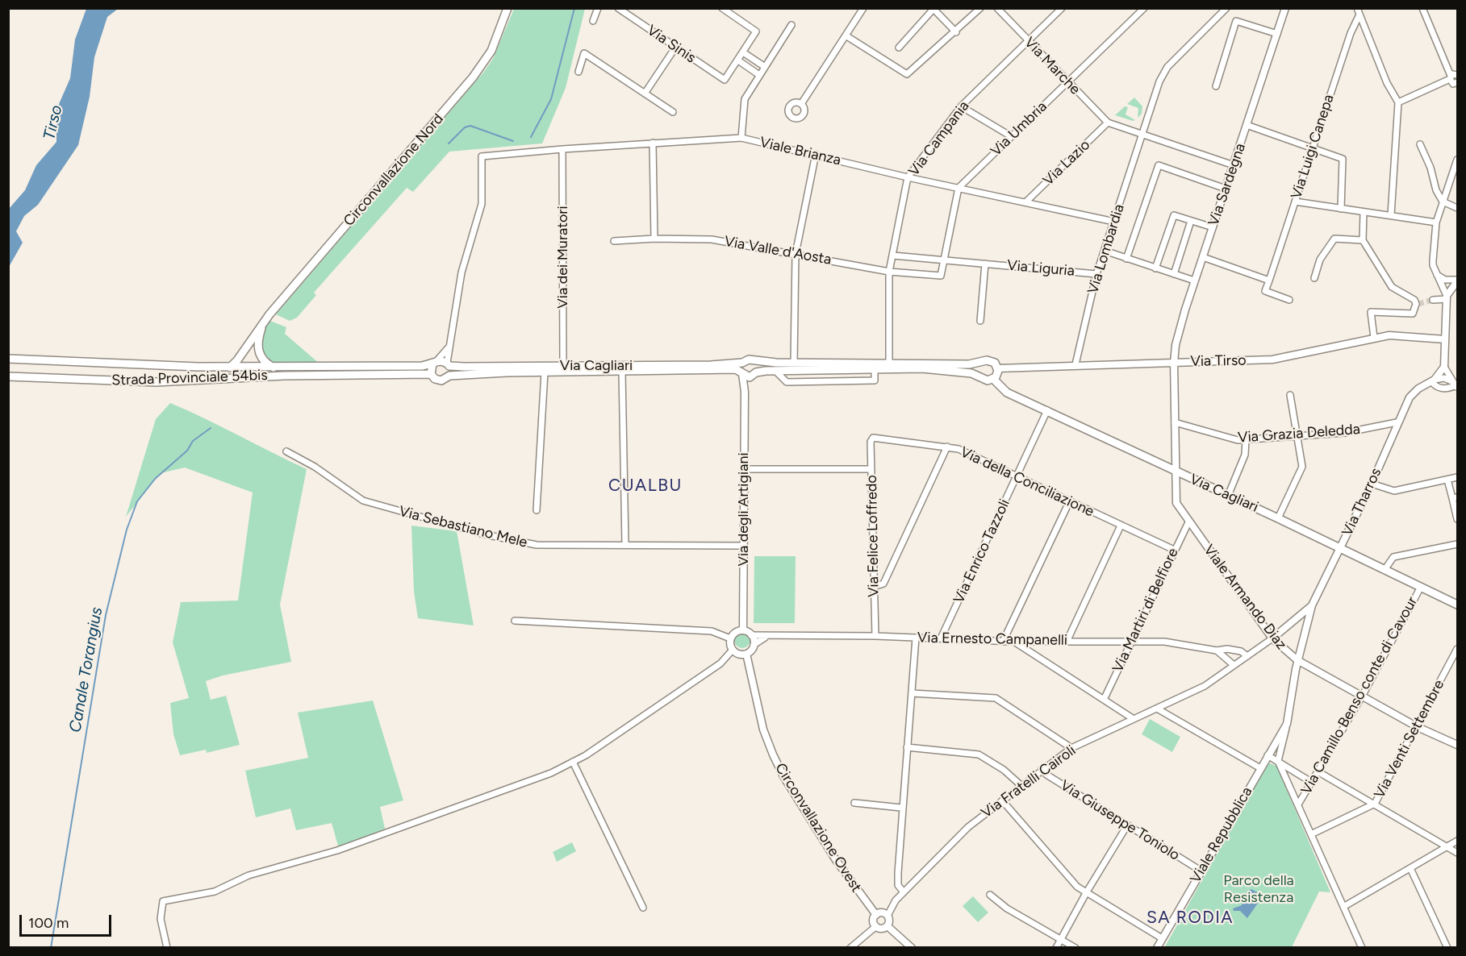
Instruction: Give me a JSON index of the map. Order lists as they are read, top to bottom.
{
  "streets": {
    "main road": ["Circonvallazione Nord", "Via Cagliari", "Strada Provinciale 54bis"],
    "street": [
      "Via Sinis",
      "Via Marche",
      "Via Umbria",
      "Via Campania",
      "Via Luigi Canepa",
      "Viale Brianza",
      "Via Lazio",
      "Via Sardegna",
      "Via Lombardia",
      "Via Valle d'Aosta",
      "Via dei Muratori",
      "Via Liguria",
      "Via Tirso",
      "Via Grazia Deledda",
      "Via della Conciliazione",
      "Via Tharros",
      "Via degli Artigiani",
      "Via Sebastiano Mele",
      "Via Felice Loffredo",
      "Via Enrico Tazzoli",
      "Viale Armando Diaz",
      "Via Martiri di Belfiore",
      "Via Ernesto Campanelli",
      "Via Camillo Benso conte di Cavour",
      "Via Venti Settembre",
      "Via Fratelli Cairoli",
      "Via Giuseppe Toniolo",
      "Circonvallazione Ovest",
      "Viale Repubblica"
    ]
  },
  "crossings": [
    ["Via Marche", "Via Umbria"],
    ["Via Marche", "Via Campania"],
    ["Via Marche", "Via Lazio"],
    ["Via Umbria", "Viale Brianza"],
    ["Via Campania", "Viale Brianza"],
    ["Via Campania", "Via Valle d'Aosta"],
    ["Via Campania", "Via Liguria"],
    ["Via Campania", "Via Cagliari"],
    ["Viale Brianza", "Via Lazio"],
    ["Viale Brianza", "Via Lombardia"],
    ["Viale Brianza", "Via dei Muratori"],
    ["Via Sardegna", "Via Tirso"],
    ["Via Sardegna", "Via Grazia Deledda"],
    ["Via Sardegna", "Viale Armando Diaz"],
    ["Via Lombardia", "Via Liguria"],
    ["Via Lombardia", "Via Tirso"],
    ["Via Valle d'Aosta", "Via Liguria"],
    ["Via dei Muratori", "Via Cagliari"],
    ["Via Tirso", "Via Cagliari"],
    ["Via Cagliari", "Strada Provinciale 54bis"],
    ["Via Cagliari", "Via Tharros"],
    ["Via Cagliari", "Via degli Artigiani"],
    ["Via Cagliari", "Via Enrico Tazzoli"],
    ["Via Cagliari", "Viale Armando Diaz"],
    ["Via Cagliari", "Via Camillo Benso conte di Cavour"],
    ["Via Grazia Deledda", "Via Tharros"],
    ["Via Grazia Deledda", "Viale Armando Diaz"],
    ["Via della Conciliazione", "Via Felice Loffredo"],
    ["Via della Conciliazione", "Via Enrico Tazzoli"],
    ["Via della Conciliazione", "Via Martiri di Belfiore"],
    ["Via Tharros", "Viale Armando Diaz"],
    ["Via Tharros", "Via Fratelli Cairoli"],
    ["Via Tharros", "Viale Repubblica"],
    ["Via degli Artigiani", "Via Sebastiano Mele"],
    ["Via degli Artigiani", "Via Ernesto Campanelli"],
    ["Via degli Artigiani", "Circonvallazione Ovest"],
    ["Via Felice Loffredo", "Via Ernesto Campanelli"],
    ["Via Enrico Tazzoli", "Via Ernesto Campanelli"],
    ["Viale Armando Diaz", "Via Martiri di Belfiore"],
    ["Viale Armando Diaz", "Via Camillo Benso conte di Cavour"],
    ["Viale Armando Diaz", "Via Venti Settembre"],
    ["Viale Armando Diaz", "Via Fratelli Cairoli"],
    ["Viale Armando Diaz", "Viale Repubblica"],
    ["Via Martiri di Belfiore", "Via Ernesto Campanelli"],
    ["Via Ernesto Campanelli", "Via Fratelli Cairoli"],
    ["Via Ernesto Campanelli", "Circonvallazione Ovest"],
    ["Via Fratelli Cairoli", "Via Giuseppe Toniolo"],
    ["Via Fratelli Cairoli", "Circonvallazione Ovest"],
    ["Via Giuseppe Toniolo", "Viale Repubblica"]
  ],
  "districts": ["CUALBU", "SA RODIA"],
  "water": ["Tirso", "Canale Torangius"],
  "parks": ["Parco della Resistenza"],
  "scale_bar": "100 m"
}
